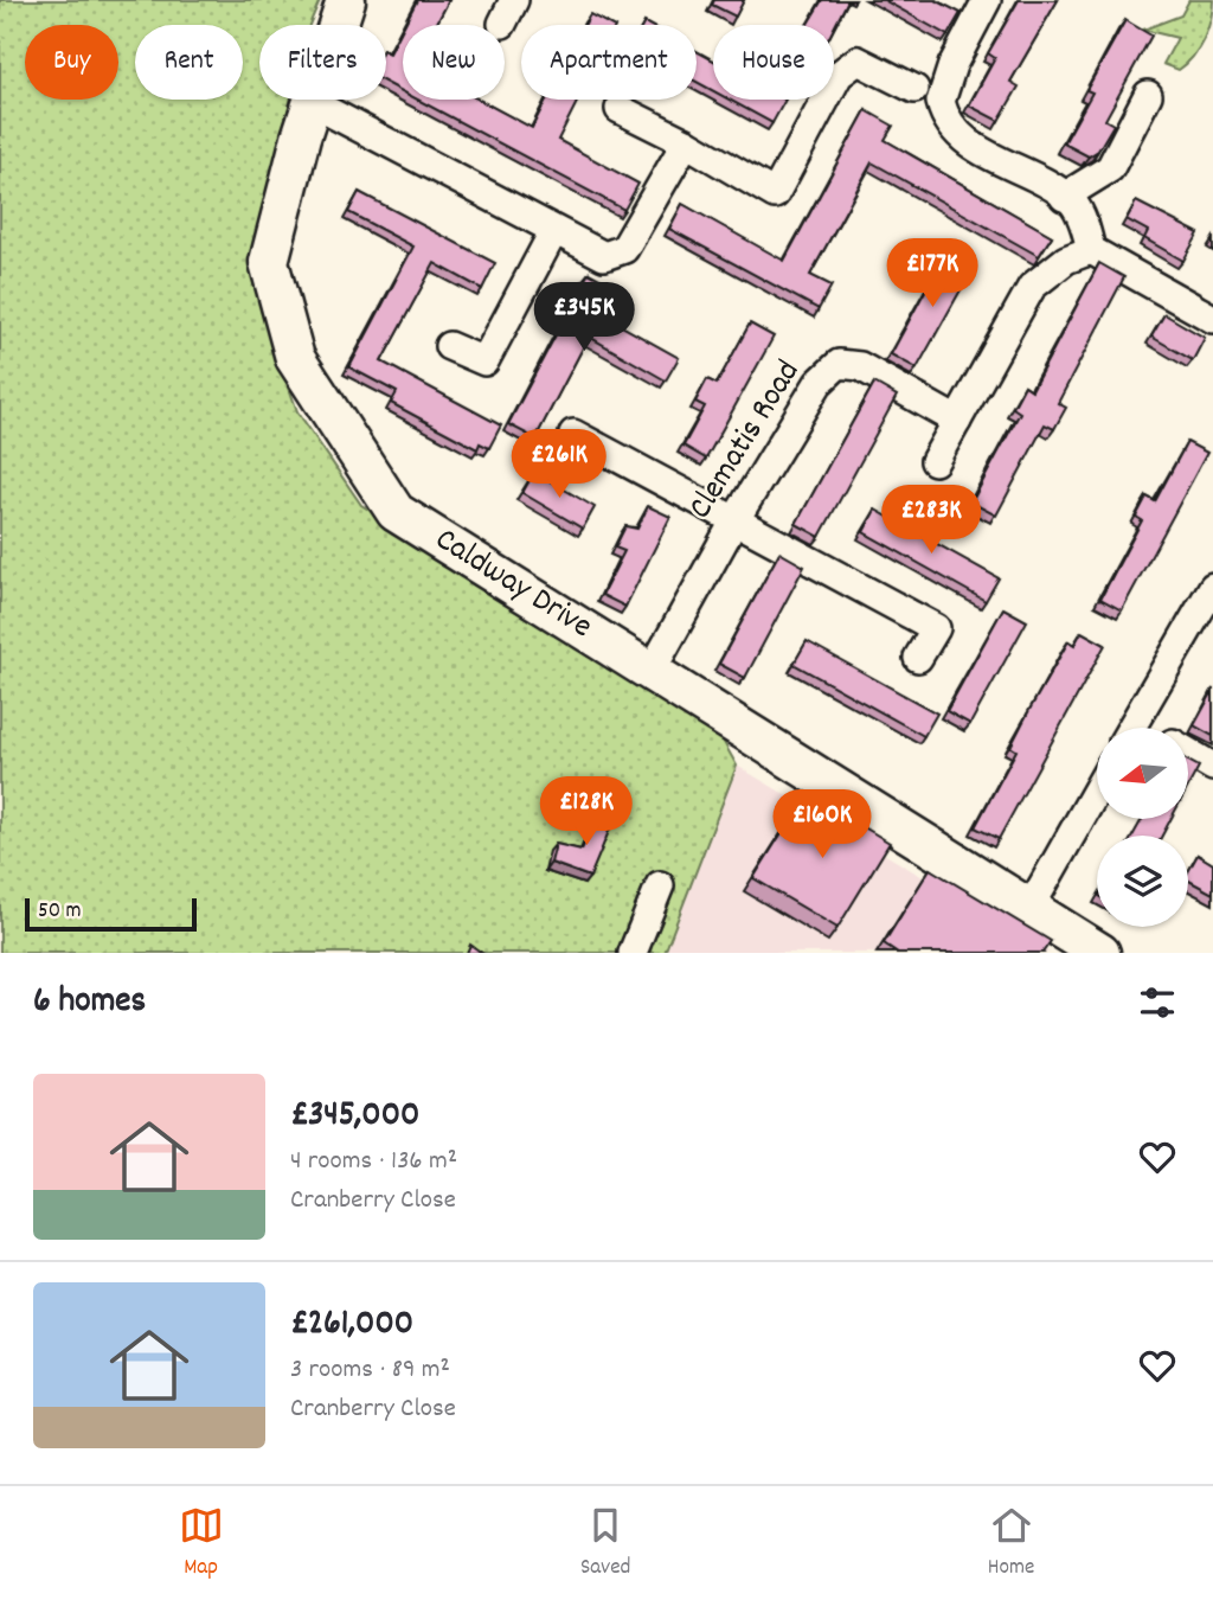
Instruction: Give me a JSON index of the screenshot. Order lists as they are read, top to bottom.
{
  "streets": {
    "street": ["Clematis Road", "Caldway Drive"]
  },
  "crossings": [
    ["Clematis Road", "Caldway Drive"]
  ],
  "scale_bar": "50 m",
  "north": "left",
  "page": {
    "chip": [
      "Buy",
      "Rent",
      "Filters",
      "New",
      "Apartment",
      "House"
    ],
    "price": [
      "£177K",
      "£345K",
      "£261K",
      "£283K",
      "£128K",
      "£160K"
    ],
    "scale": "50 m",
    "heading": "6 homes",
    "list": [
      {
        "name": "£345,000",
        "note": "4 rooms · 136 m² · Cranberry Close"
      },
      {
        "name": "£261,000",
        "note": "3 rooms · 89 m² · Cranberry Close"
      }
    ],
    "tabs": ["Map", "Saved", "Home"]
  }
}
